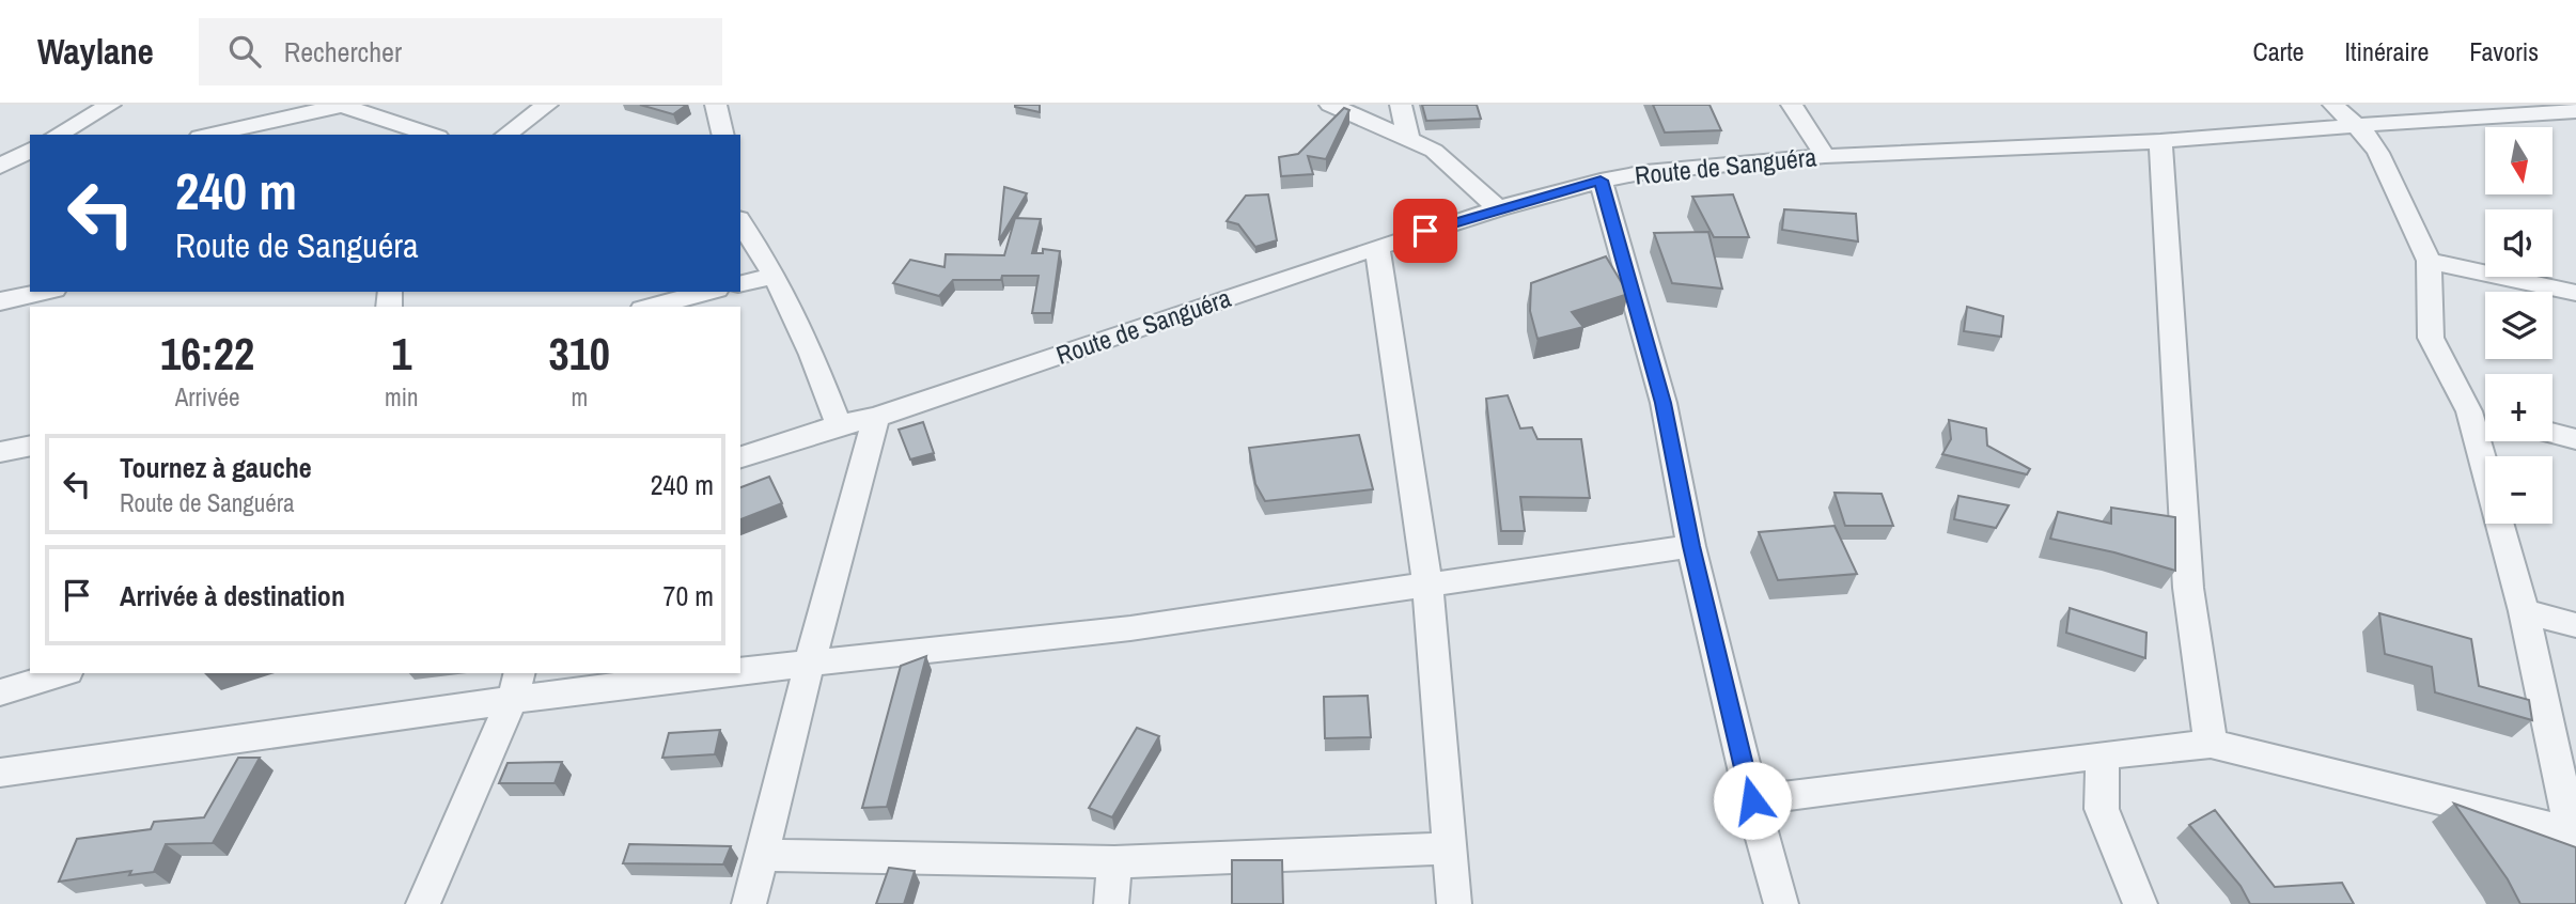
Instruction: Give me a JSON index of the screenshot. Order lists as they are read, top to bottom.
{
  "streets": {
    "street": ["Route de Sanguéra"]
  },
  "north": "bottom",
  "page": {
    "header": "Waylane",
    "search": "Rechercher",
    "nav": ["Carte", "Itinéraire", "Favoris"],
    "map_buttons": ["+", "−"],
    "turn": ["240 m", "Route de Sanguéra"],
    "eta": [
      "16:22",
      "Arrivée",
      "1",
      "min",
      "310",
      "m"
    ],
    "list": [
      {
        "name": "Tournez à gauche",
        "note": "Route de Sanguéra",
        "value": "240 m"
      },
      {
        "name": "Arrivée à destination",
        "value": "70 m"
      }
    ]
  }
}
